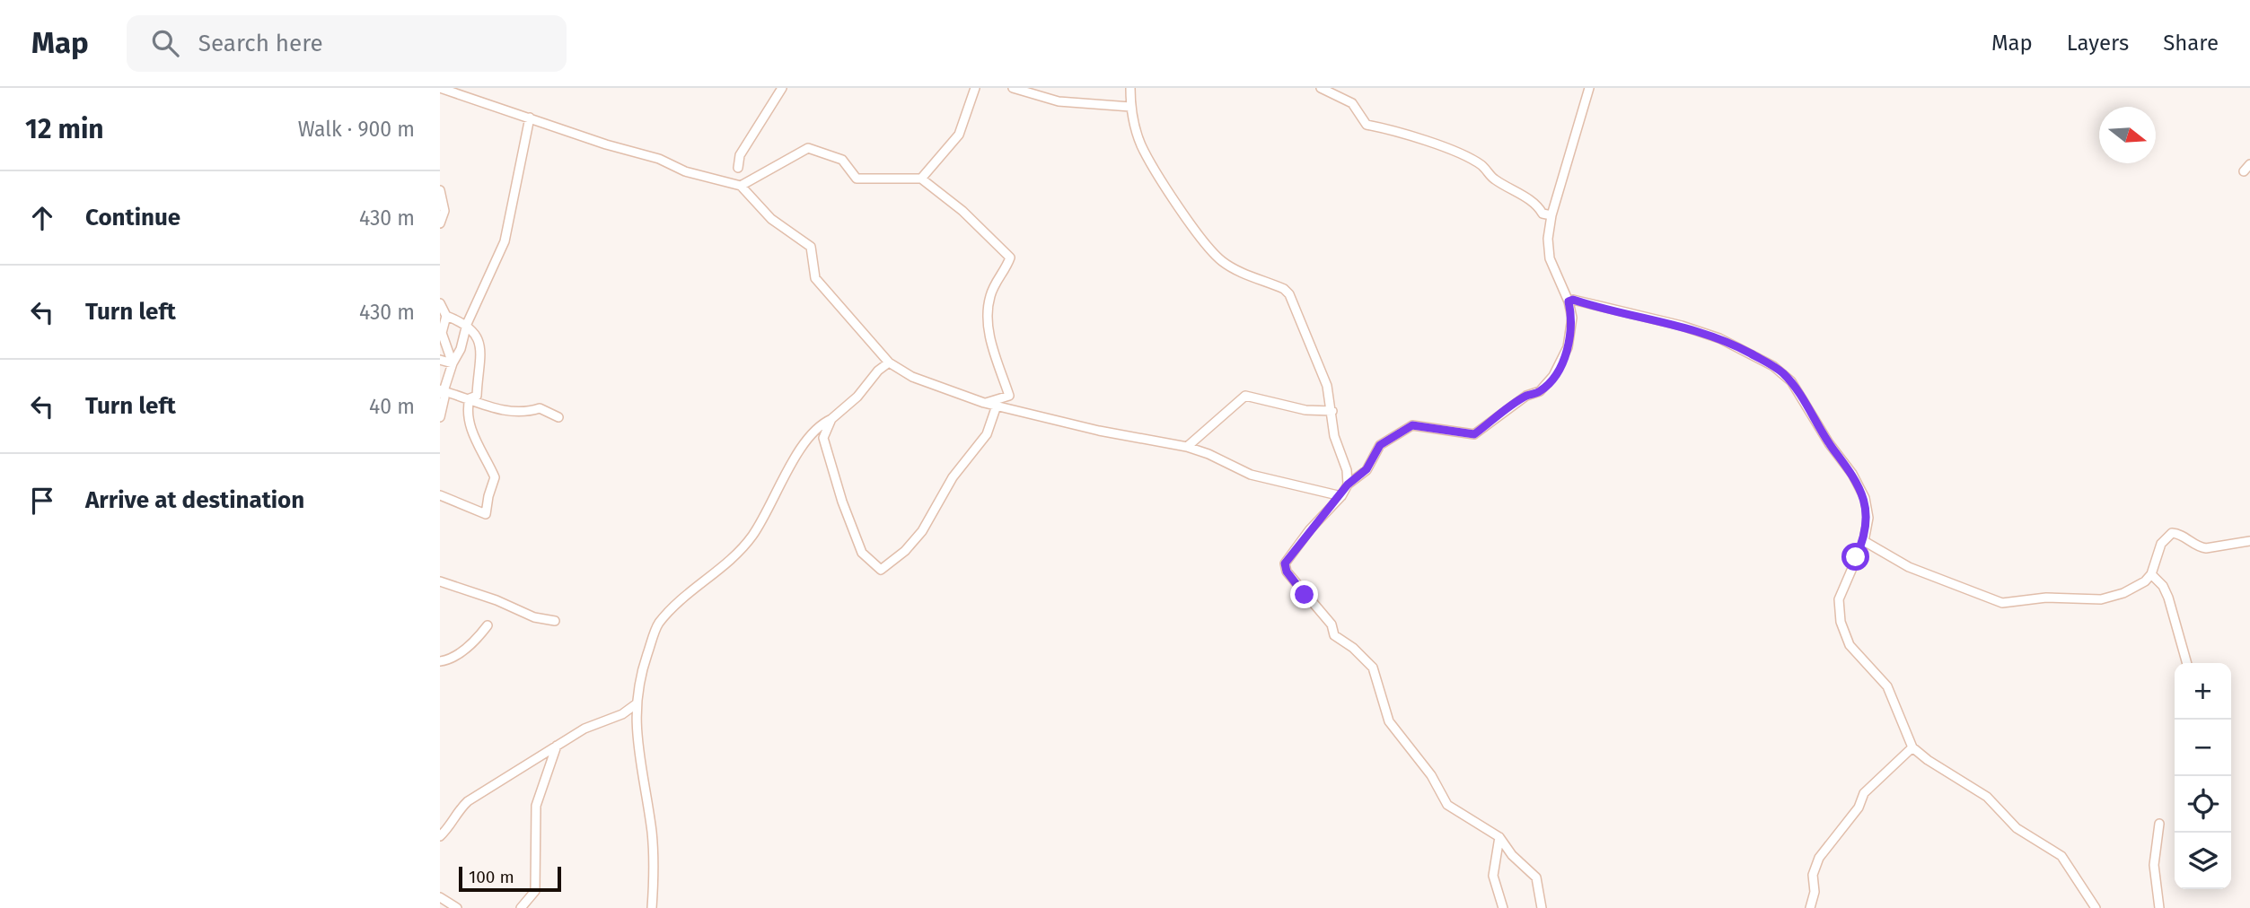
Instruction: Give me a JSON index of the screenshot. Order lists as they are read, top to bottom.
{
  "scale_bar": "100 m",
  "north": "right",
  "page": {
    "header": "Map",
    "search": "Search here",
    "nav": ["Map", "Layers", "Share"],
    "heading": ["12 min", "Walk · 900 m"],
    "list": [
      ["Continue", "430 m"],
      ["Turn left", "430 m"],
      ["Turn left", "40 m"],
      "Arrive at destination"
    ],
    "map_buttons": ["+", "−"],
    "scale": "100 m"
  }
}
